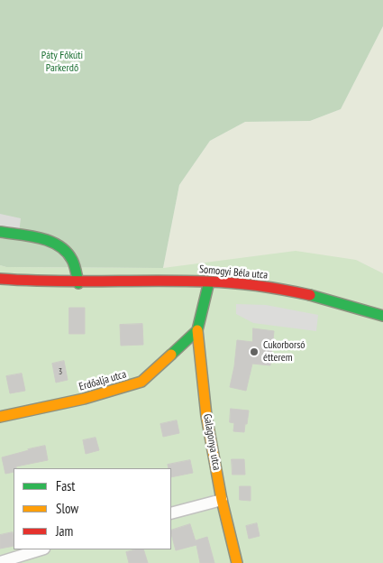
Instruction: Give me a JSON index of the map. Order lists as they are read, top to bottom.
{
  "streets": {
    "street": ["Somogyi Béla utca", "Erdőalja utca", "Galagonya utca"]
  },
  "crossings": [
    ["Erdőalja utca", "Galagonya utca"]
  ],
  "parks": ["Páty Főkúti Parkerdő"],
  "places": ["Cukorborsó étterem"],
  "house_numbers": ["3"],
  "legend": ["Fast", "Slow", "Jam"]
}
